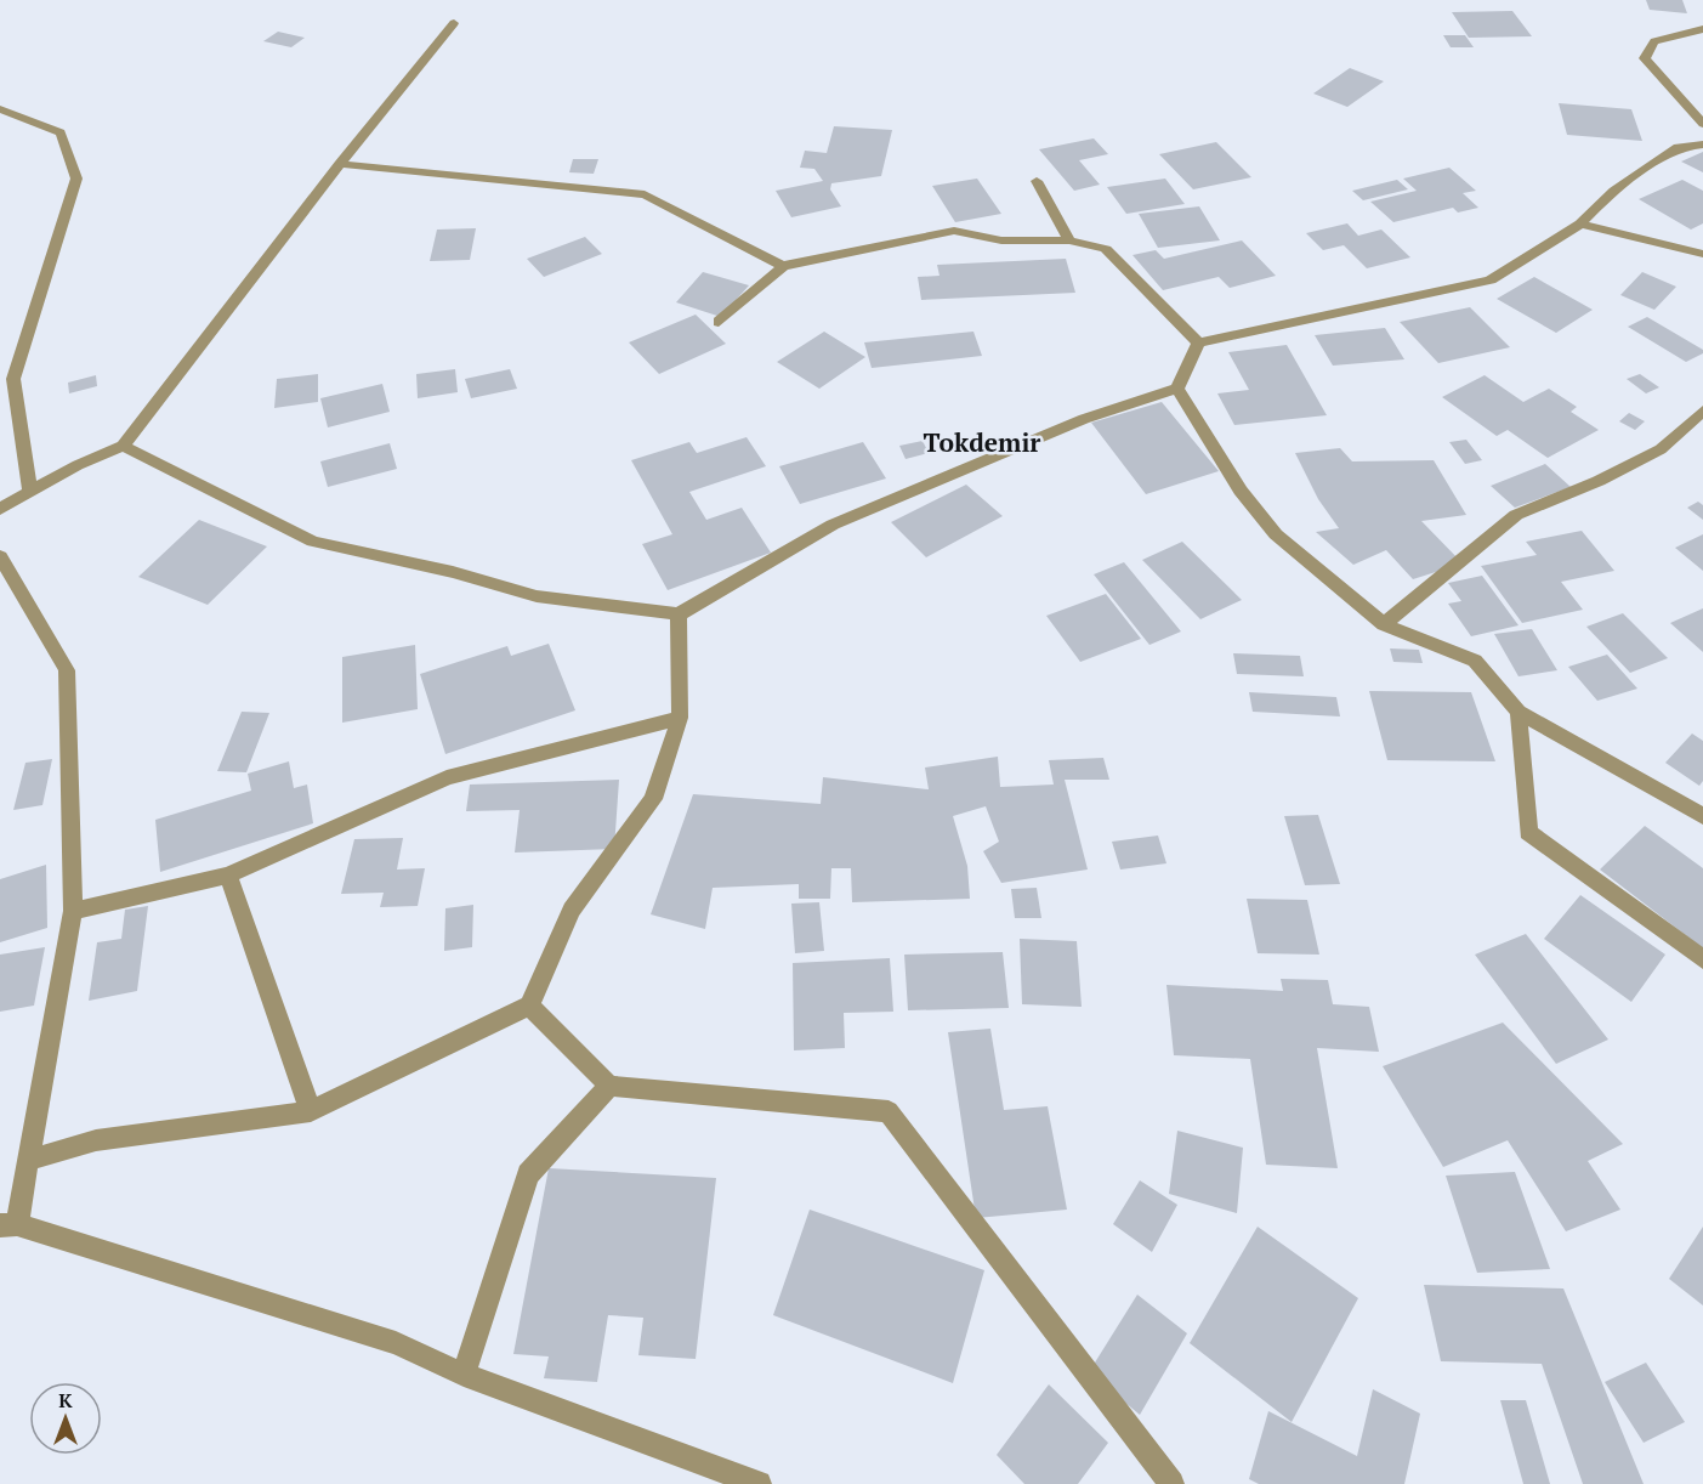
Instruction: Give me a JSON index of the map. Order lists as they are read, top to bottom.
{
  "districts": ["Tokdemir"],
  "north": "top"
}
